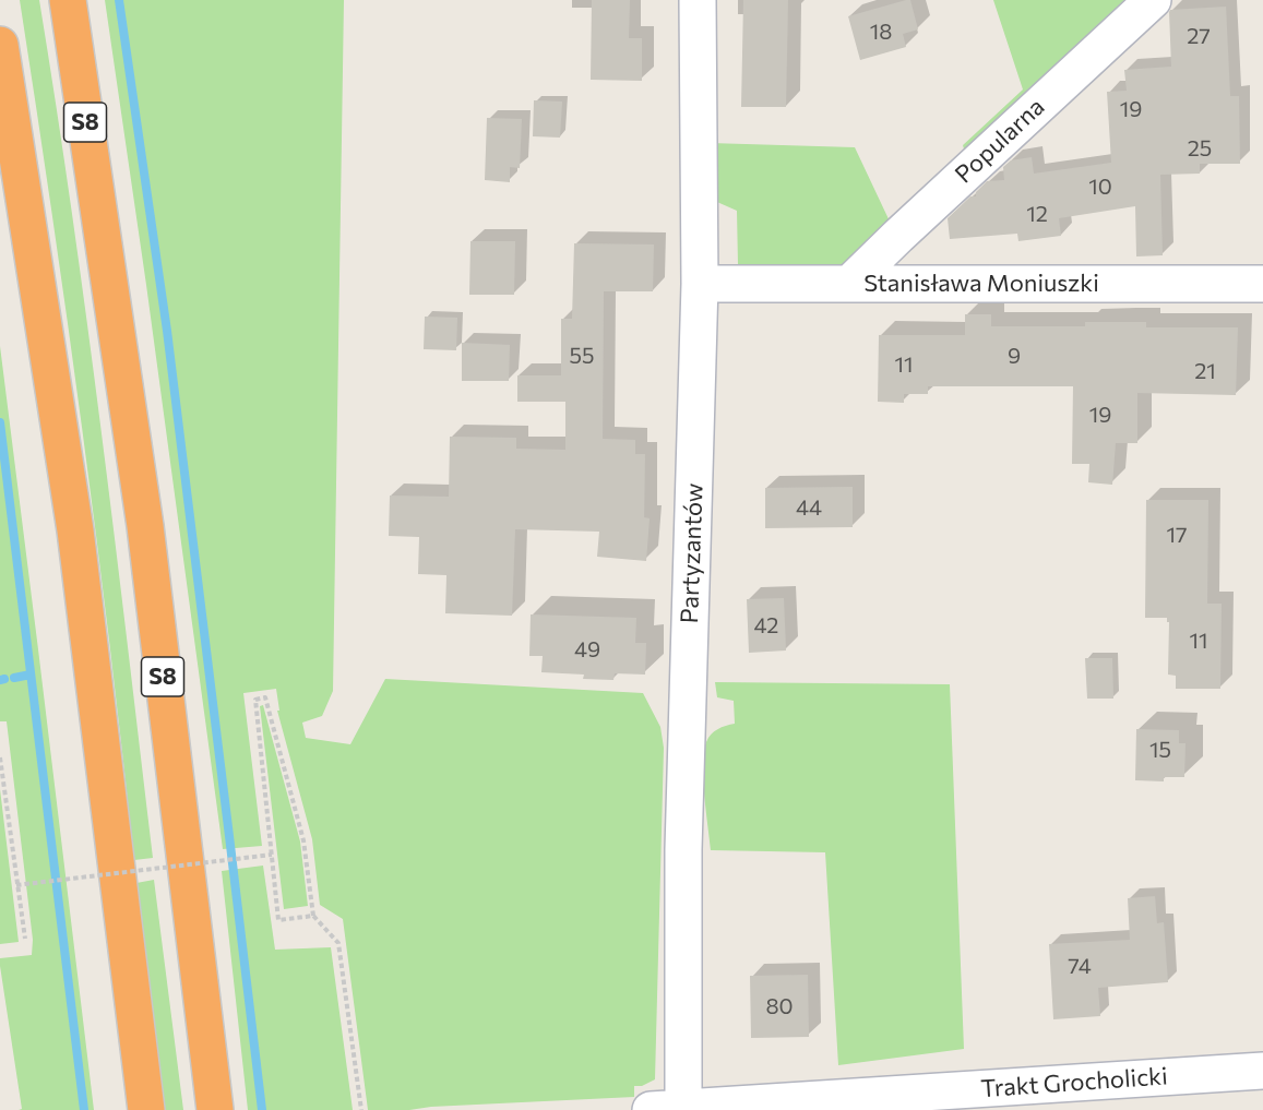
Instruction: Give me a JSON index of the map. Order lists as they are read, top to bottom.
{
  "streets": {
    "highway": ["S8"],
    "street": [
      "Popularna",
      "Stanisława Moniuszki",
      "Partyzantów",
      "Trakt Grocholicki"
    ]
  },
  "crossings": [
    ["Popularna", "Stanisława Moniuszki"],
    ["Stanisława Moniuszki", "Partyzantów"],
    ["Partyzantów", "Trakt Grocholicki"]
  ],
  "house_numbers": [
    "18",
    "27",
    "19",
    "25",
    "10",
    "12",
    "55",
    "9",
    "11",
    "21",
    "19",
    "44",
    "17",
    "42",
    "11",
    "49",
    "15",
    "74",
    "80"
  ]
}
